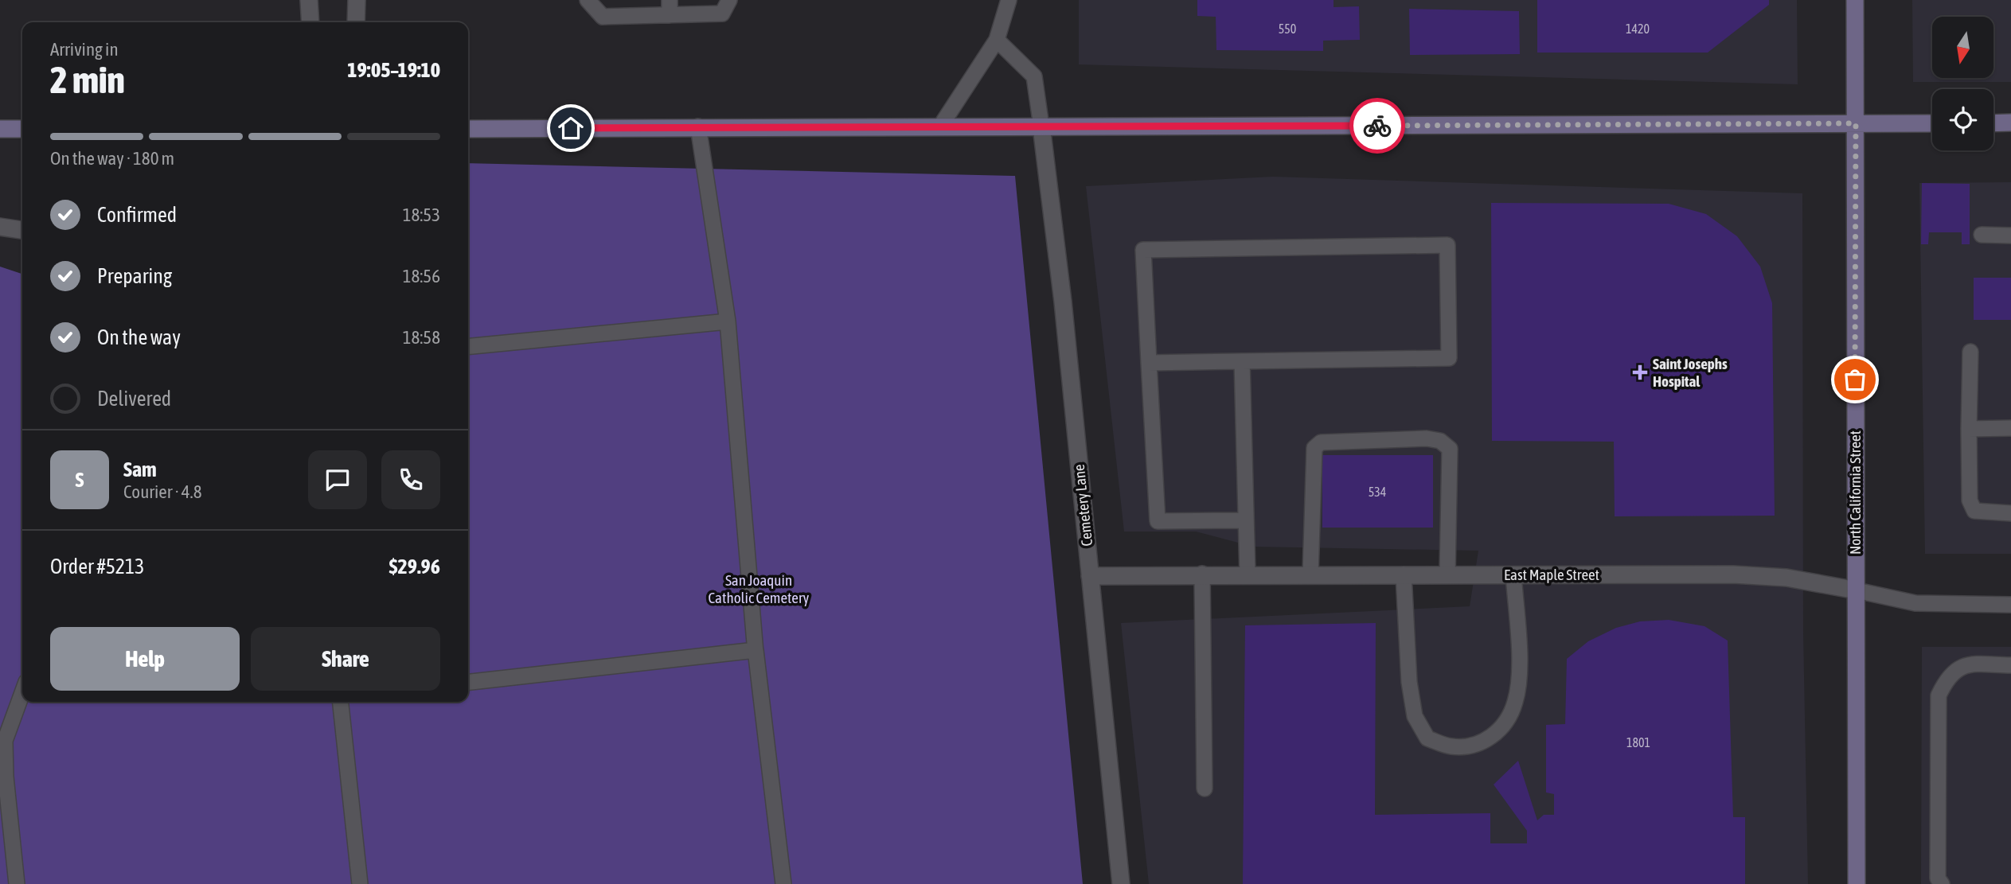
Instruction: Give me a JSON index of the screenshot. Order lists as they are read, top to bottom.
{
  "streets": {
    "street": ["North California Street", "Cemetery Lane", "East Maple Street"]
  },
  "crossings": [
    ["North California Street", "East Maple Street"],
    ["Cemetery Lane", "East Maple Street"]
  ],
  "parks": ["San Joaquin Catholic Cemetery"],
  "places": {
    "health": ["Saint Josephs Hospital"]
  },
  "house_numbers": [
    "550",
    "1420",
    "534",
    "1801"
  ],
  "north": "bottom",
  "page": {
    "heading": ["2 min", "Arriving in", "19:05–19:10"],
    "panel": [
      "Sam",
      "Courier · 4.8",
      "Order #5213",
      "$29.96"
    ],
    "bar": "On the way · 180 m",
    "list": [
      ["Confirmed", "18:53"],
      ["Preparing", "18:56"],
      ["On the way", "18:58"],
      "Delivered"
    ],
    "round": "S",
    "buttons": ["Help", "Share"]
  }
}
